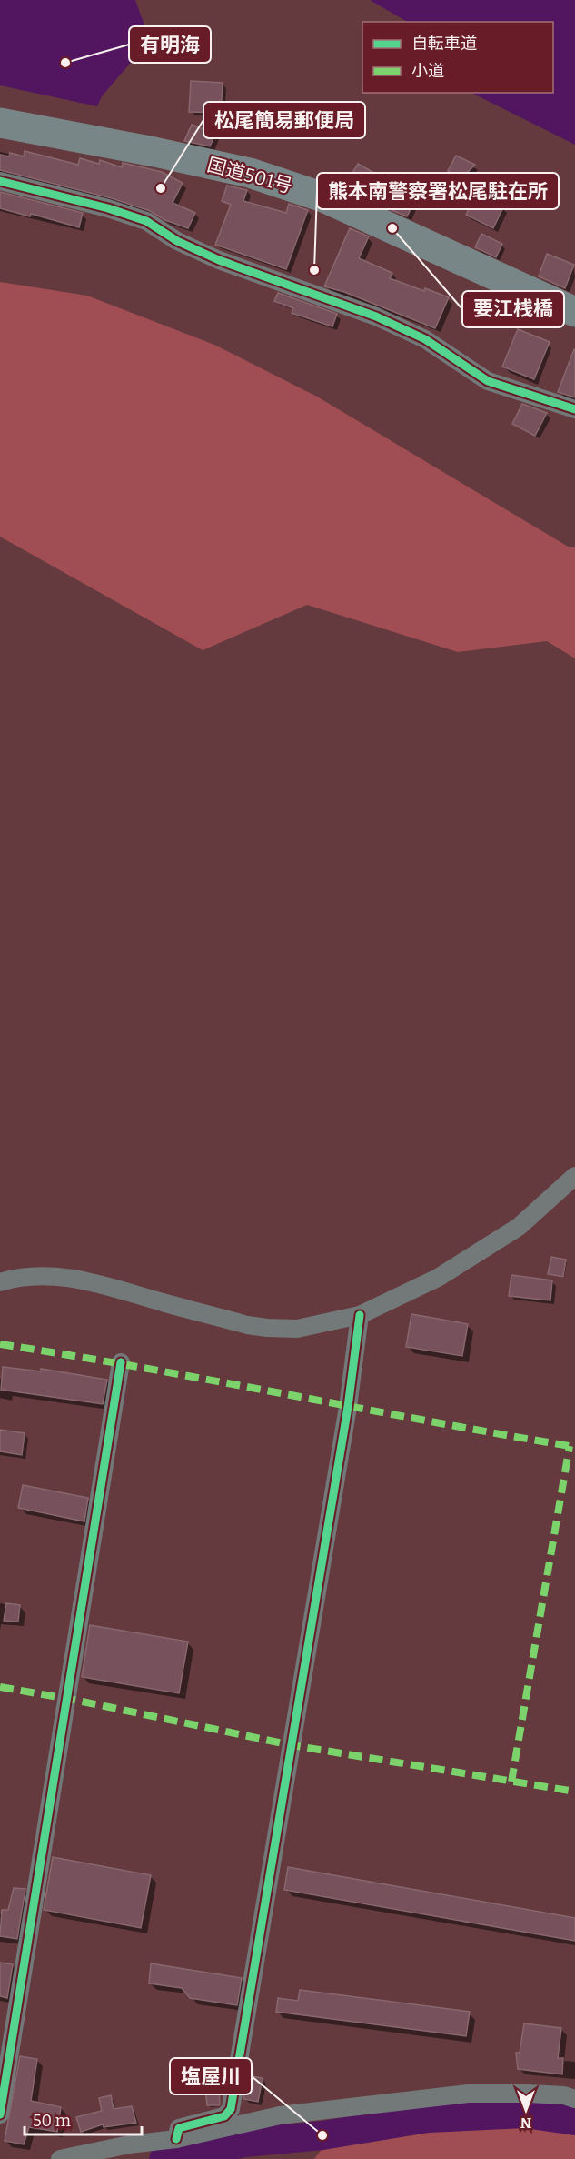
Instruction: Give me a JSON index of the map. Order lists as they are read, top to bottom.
{
  "streets": {
    "highway": ["国道501号"]
  },
  "places": [
    "有明海",
    "松尾簡易郵便局",
    "要江桟橋",
    "熊本南警察署松尾駐在所",
    "塩屋川"
  ],
  "legend": ["自転車道", "小道"],
  "scale_bar": "50 m",
  "north": "bottom"
}
